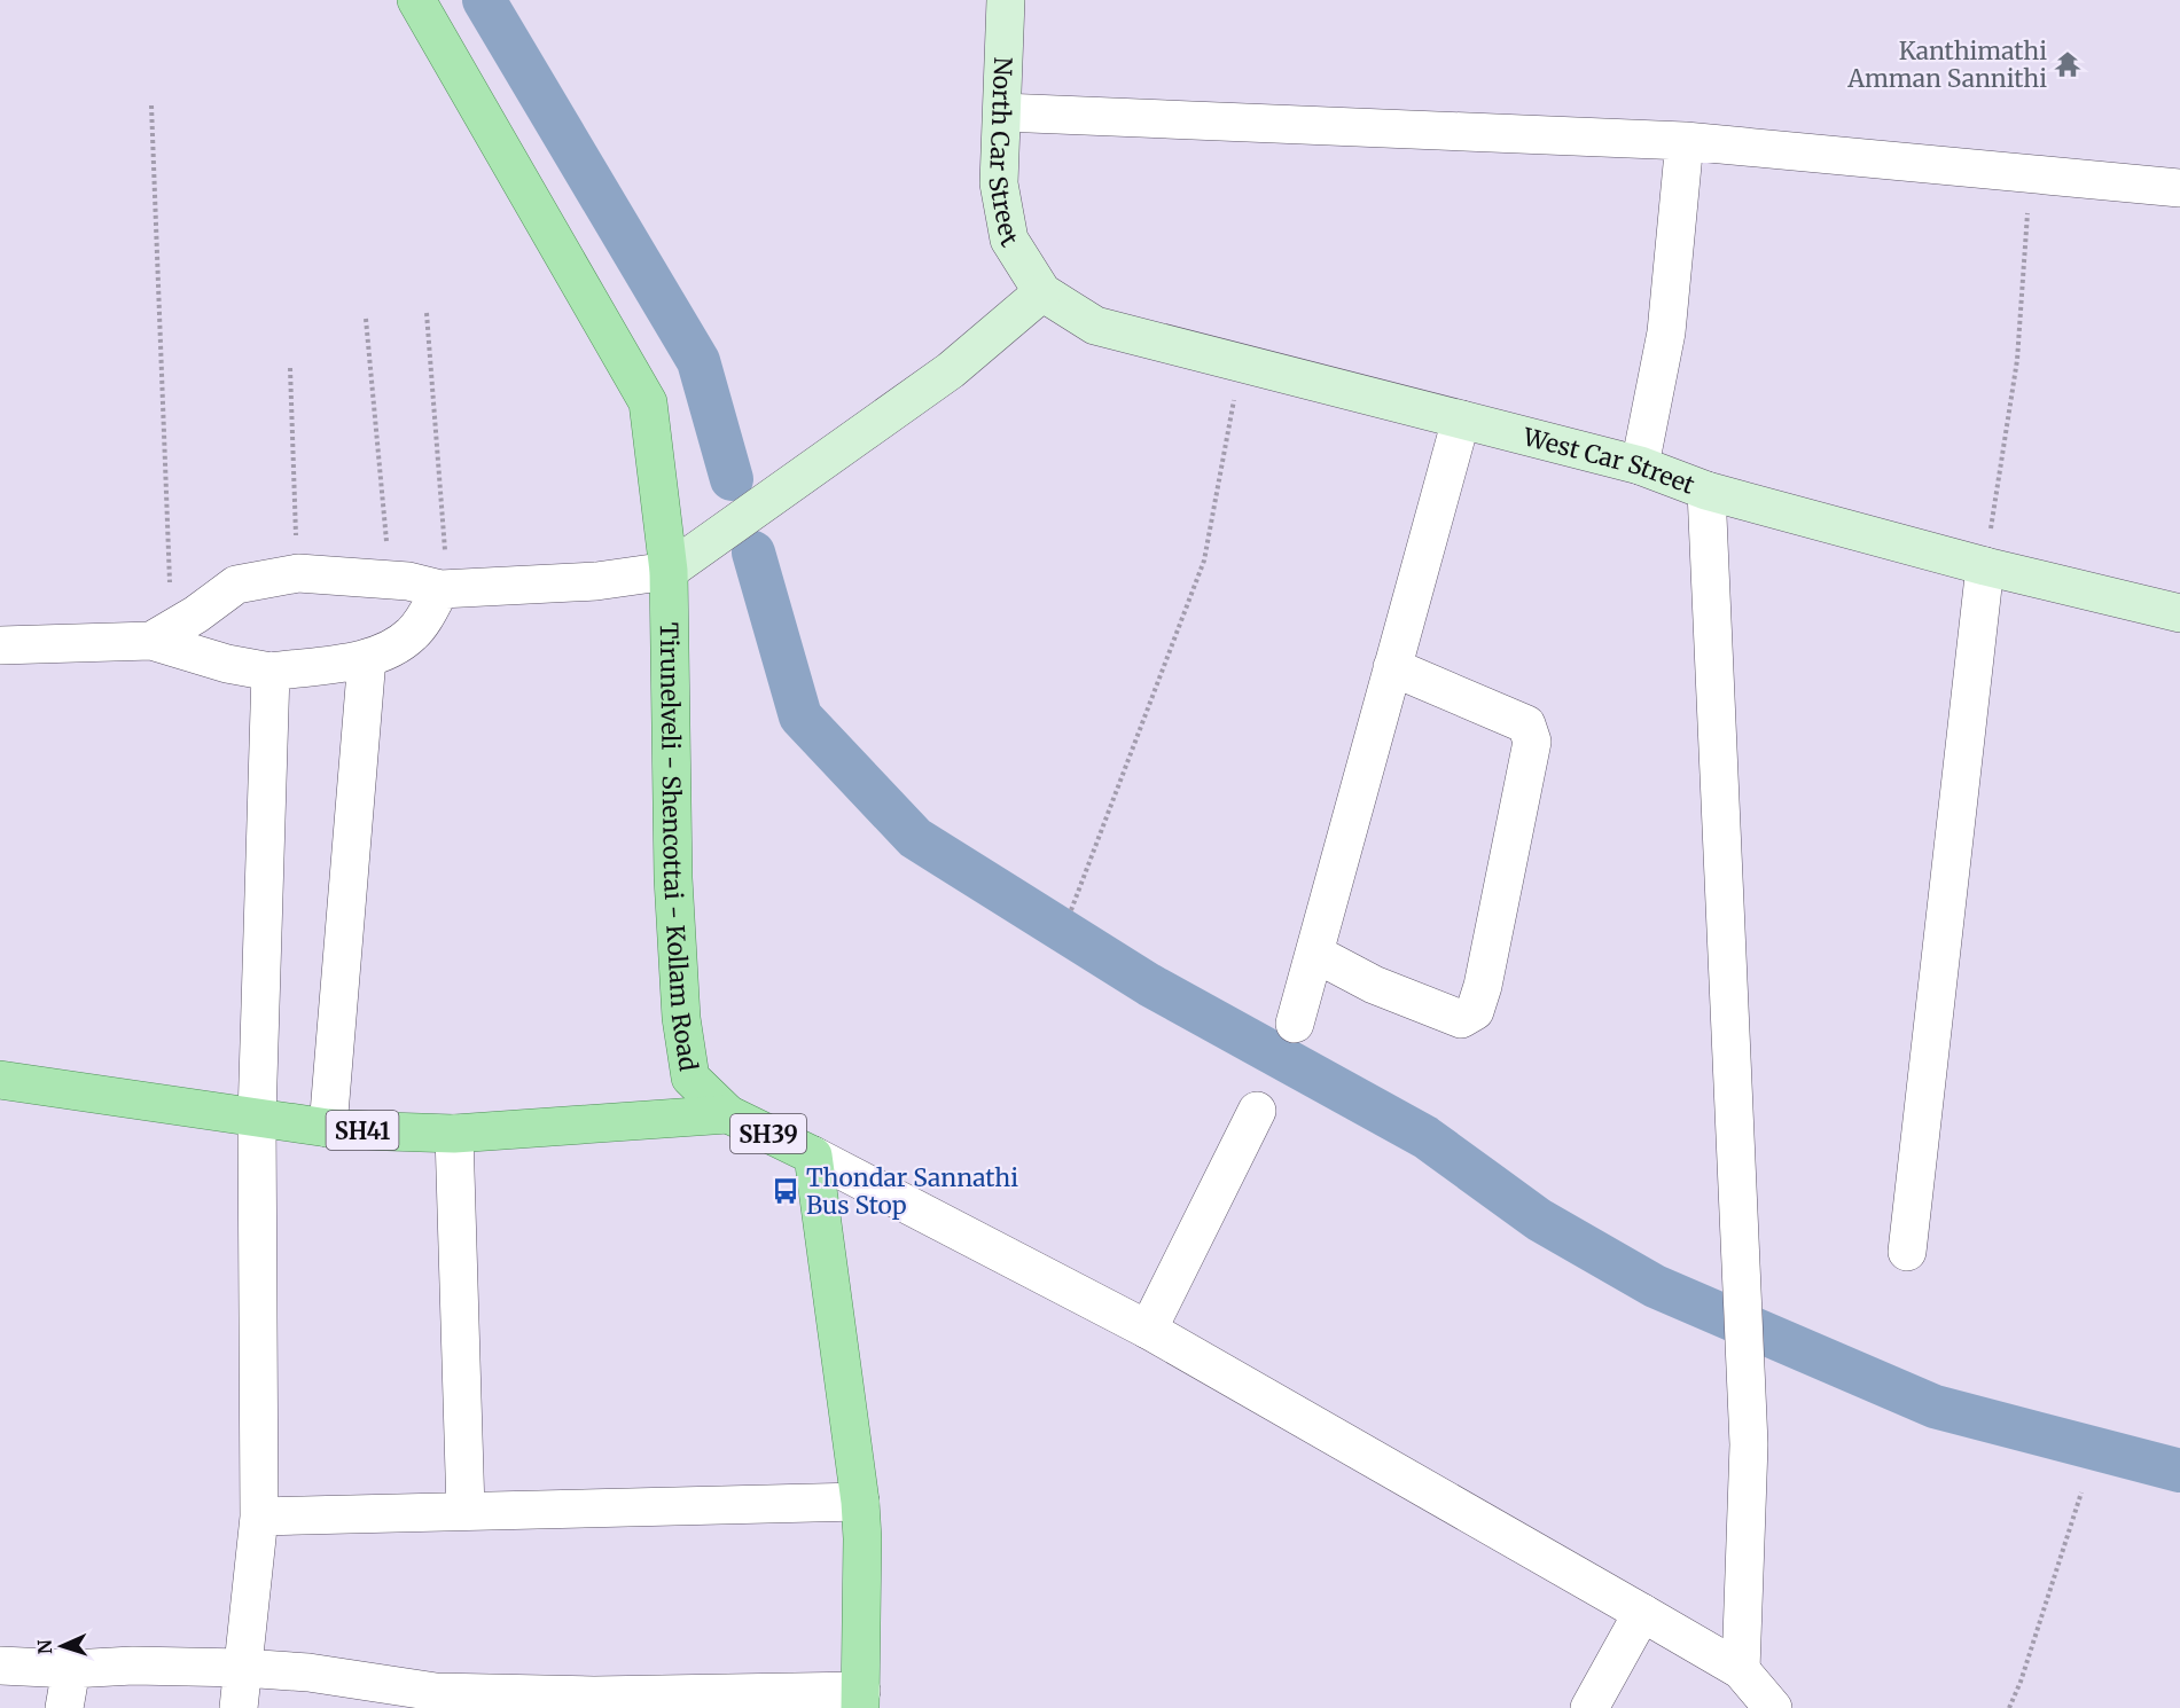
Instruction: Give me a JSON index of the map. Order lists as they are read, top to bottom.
{
  "streets": {
    "main road": [
      "North Car Street",
      "West Car Street",
      "Tirunelveli - Shencottai - Kollam Road",
      "SH41",
      "SH39"
    ]
  },
  "crossings": [
    ["North Car Street", "West Car Street"],
    ["Tirunelveli - Shencottai - Kollam Road", "SH41"],
    ["Tirunelveli - Shencottai - Kollam Road", "SH39"]
  ],
  "places": {
    "temple": ["Kanthimathi Amman Sannithi"],
    "bus stop": ["Thondar Sannathi Bus Stop"]
  },
  "north": "left"
}
